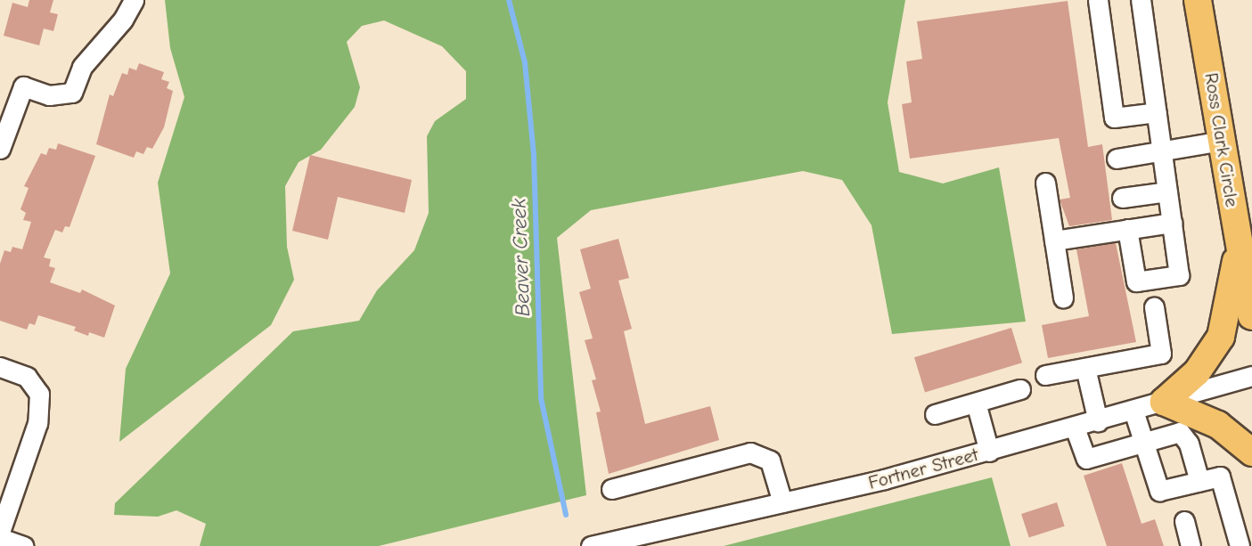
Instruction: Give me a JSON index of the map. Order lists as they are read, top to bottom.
{
  "streets": {
    "highway": ["Ross Clark Circle"],
    "street": ["Fortner Street"]
  },
  "water": ["Beaver Creek"]
}
